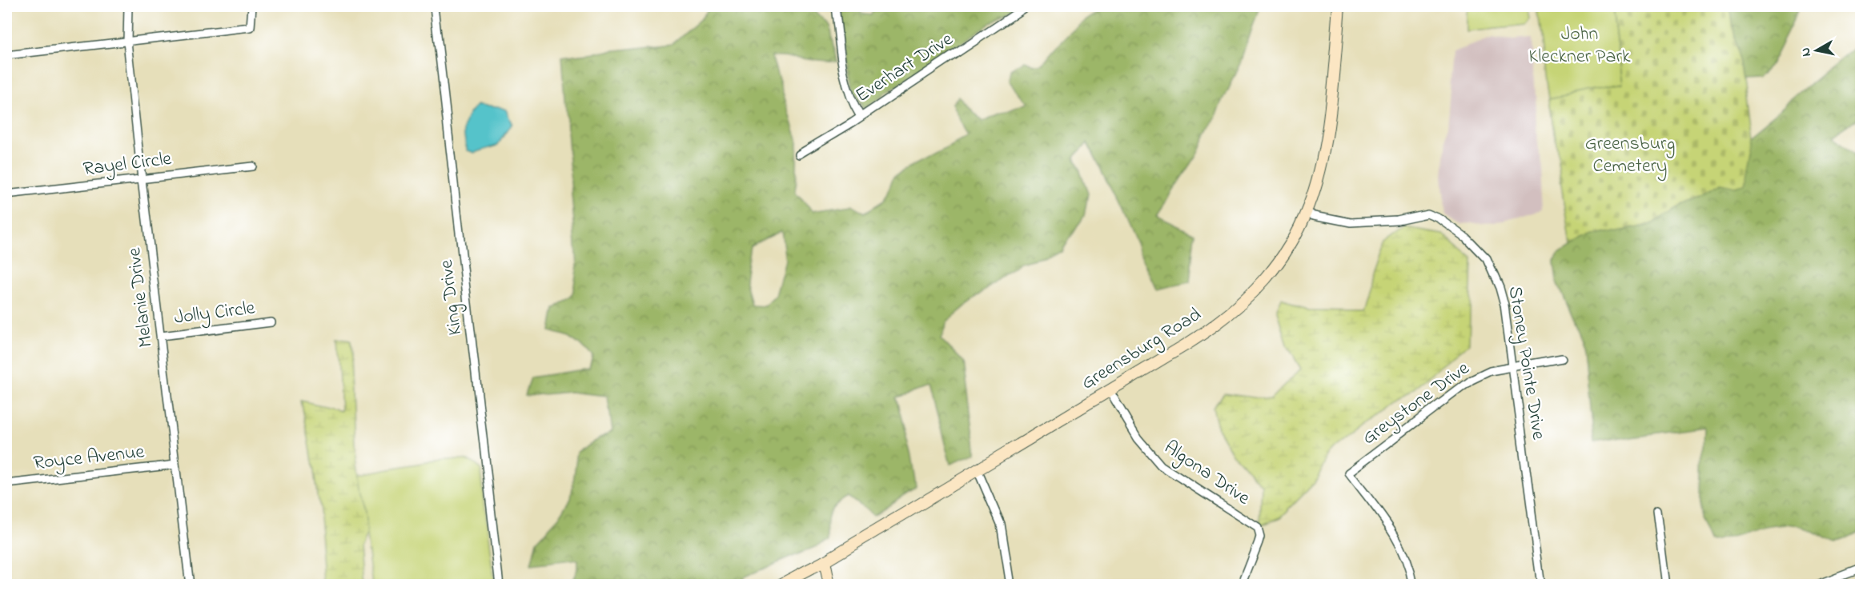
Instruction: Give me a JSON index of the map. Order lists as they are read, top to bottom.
{
  "streets": {
    "main road": ["Greensburg Road"],
    "street": [
      "Everhart Drive",
      "Rayel Circle",
      "Melanie Drive",
      "King Drive",
      "Jolly Circle",
      "Stoney Pointe Drive",
      "Greystone Drive",
      "Royce Avenue",
      "Algona Drive"
    ]
  },
  "crossings": [
    ["Rayel Circle", "Melanie Drive"],
    ["Melanie Drive", "Jolly Circle"],
    ["Melanie Drive", "Royce Avenue"],
    ["Greensburg Road", "Stoney Pointe Drive"],
    ["Greensburg Road", "Algona Drive"],
    ["Stoney Pointe Drive", "Greystone Drive"]
  ],
  "parks": ["John Kleckner Park", "Greensburg Cemetery"],
  "north": "left"
}
